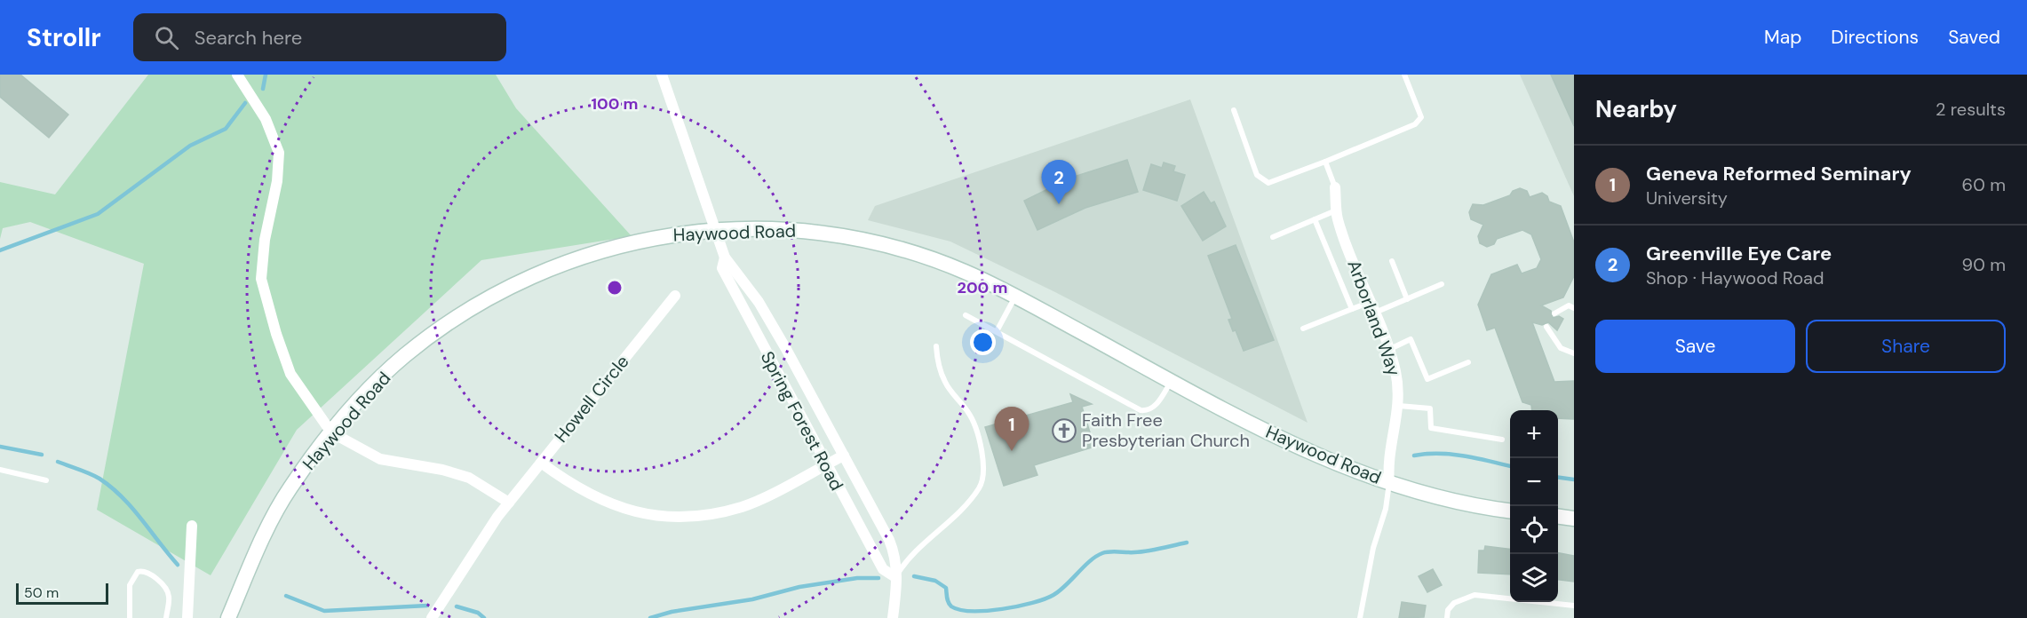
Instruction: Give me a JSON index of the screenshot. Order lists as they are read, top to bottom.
{
  "streets": {
    "main road": ["Haywood Road"],
    "street": ["Arborland Way", "Howell Circle", "Spring Forest Road"]
  },
  "crossings": [
    ["Haywood Road", "Arborland Way"],
    ["Haywood Road", "Spring Forest Road"]
  ],
  "places": {
    "church": ["Faith Free Presbyterian Church"]
  },
  "scale_bar": "50 m",
  "page": {
    "header": "Strollr",
    "search": "Search here",
    "nav": ["Map", "Directions", "Saved"],
    "heading": ["Nearby", "2 results"],
    "list": [
      {
        "mark": "1",
        "name": "Geneva Reformed Seminary",
        "note": "University",
        "value": "60 m"
      },
      {
        "mark": "2",
        "name": "Greenville Eye Care",
        "note": "Shop · Haywood Road",
        "value": "90 m"
      }
    ],
    "pins": ["2", "1"],
    "buttons": ["Save", "Share"],
    "map_buttons": ["+", "−"],
    "scale": "50 m"
  },
  "rings": ["100 m", "200 m"]
}
